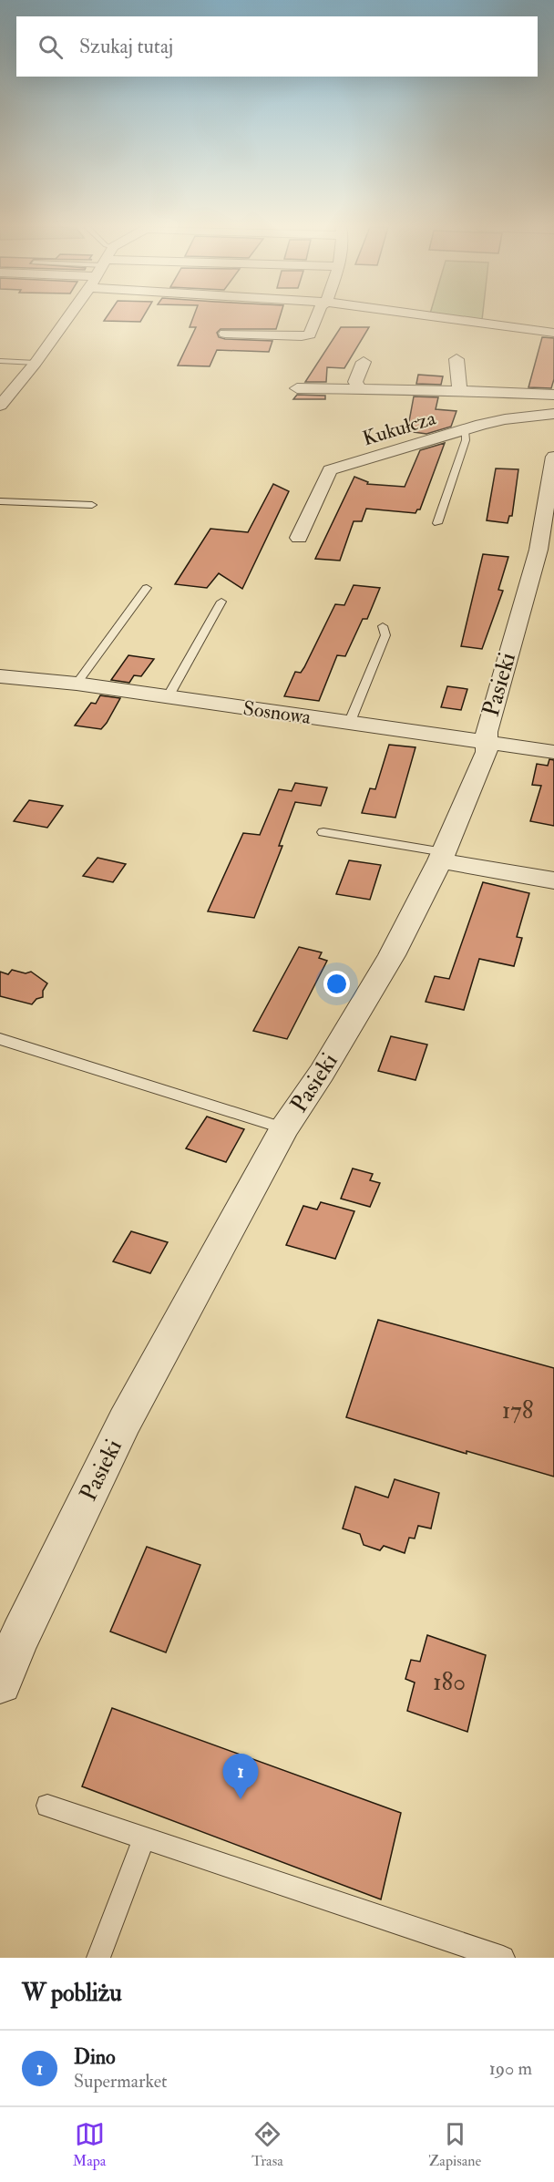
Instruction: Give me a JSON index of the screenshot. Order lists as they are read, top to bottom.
{
  "streets": {
    "street": ["Kukułcza", "Pasieki", "Sosnowa"]
  },
  "crossings": [
    ["Pasieki", "Sosnowa"]
  ],
  "house_numbers": ["178", "180"],
  "page": {
    "search": "Szukaj tutaj",
    "pins": "1",
    "heading": "W pobliżu",
    "list": [
      {
        "mark": "1",
        "name": "Dino",
        "note": "Supermarket",
        "value": "190 m"
      }
    ],
    "nav": ["Mapa", "Trasa", "Zapisane"]
  }
}
